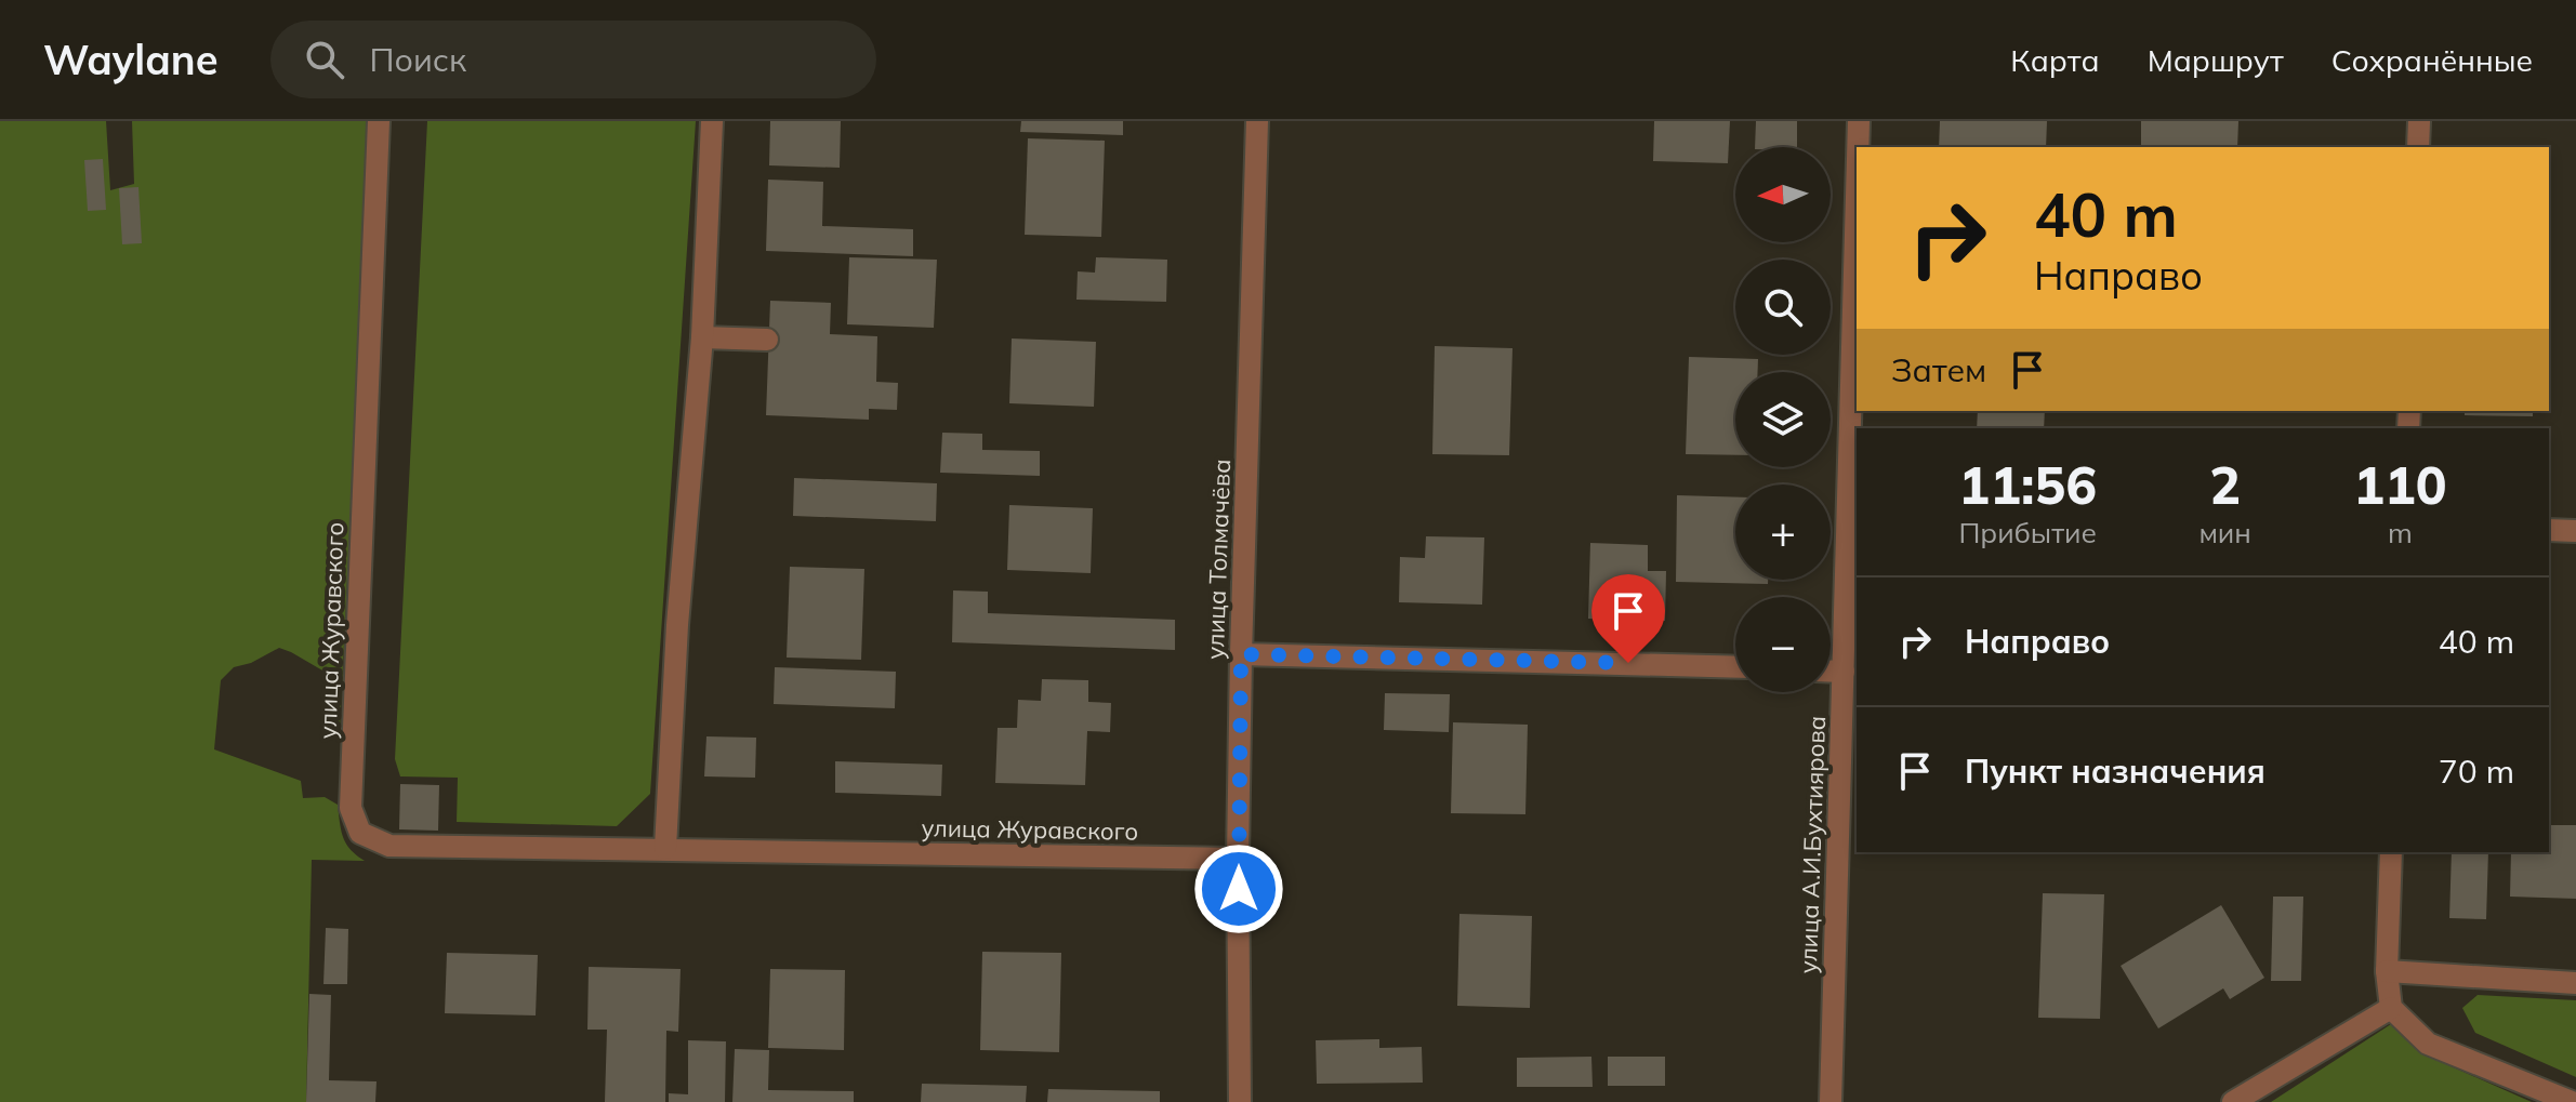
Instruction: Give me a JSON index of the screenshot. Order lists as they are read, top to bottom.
{
  "streets": {
    "street": ["улица Толмачёва", "улица Журавского", "улица А.И.Бухтиярова"]
  },
  "crossings": [
    ["улица Толмачёва", "улица Журавского"]
  ],
  "north": "left",
  "page": {
    "header": "Waylane",
    "search": "Поиск",
    "nav": ["Карта", "Маршрут", "Сохранённые"],
    "map_buttons": ["+", "−"],
    "turn": ["40 m", "Направо"],
    "then": "Затем",
    "eta": [
      "11:56",
      "Прибытие",
      "2",
      "мин",
      "110",
      "m"
    ],
    "list": [
      {
        "name": "Направо",
        "value": "40 m"
      },
      {
        "name": "Пункт назначения",
        "value": "70 m"
      }
    ]
  }
}
